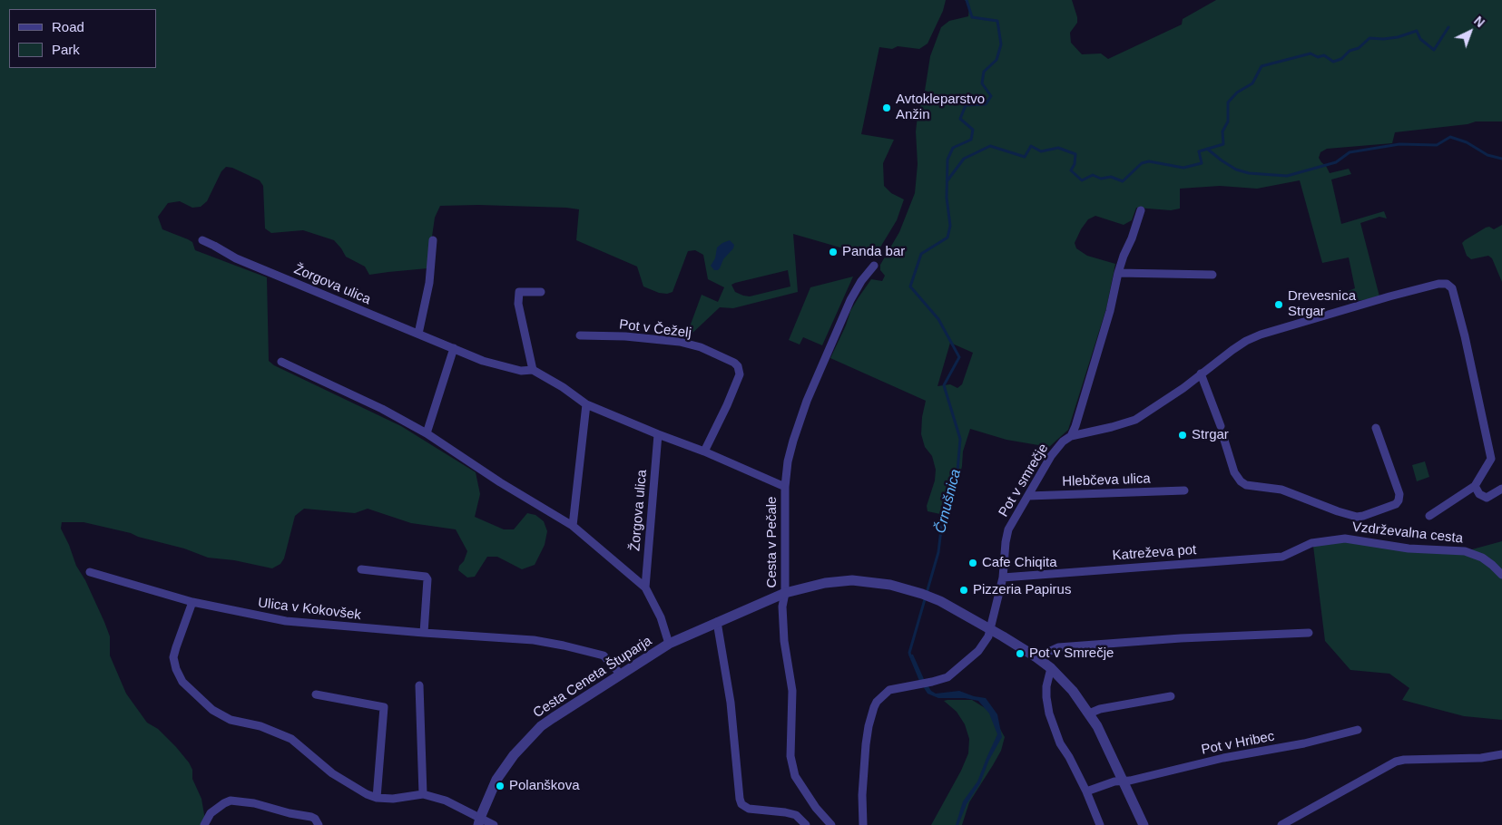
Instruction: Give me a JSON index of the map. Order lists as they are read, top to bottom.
{
  "streets": {
    "street": [
      "Žorgova ulica",
      "Pot v Čeželj",
      "Pot v smrečje",
      "Hlebčeva ulica",
      "Vzdrževalna cesta",
      "Cesta v Pečale",
      "Katreževa pot",
      "Ulica v Kokovšek",
      "Cesta Ceneta Štuparja",
      "Pot v Hribec"
    ]
  },
  "crossings": [
    ["Žorgova ulica", "Pot v Čeželj"],
    ["Žorgova ulica", "Cesta v Pečale"],
    ["Žorgova ulica", "Cesta Ceneta Štuparja"],
    ["Pot v smrečje", "Hlebčeva ulica"],
    ["Pot v smrečje", "Katreževa pot"],
    ["Pot v smrečje", "Cesta Ceneta Štuparja"],
    ["Vzdrževalna cesta", "Katreževa pot"],
    ["Cesta v Pečale", "Cesta Ceneta Štuparja"],
    ["Ulica v Kokovšek", "Cesta Ceneta Štuparja"],
    ["Cesta Ceneta Štuparja", "Pot v Hribec"]
  ],
  "water": ["Črnušnica"],
  "places": [
    "Avtokleparstvo Anžin",
    "Panda bar",
    "Drevesnica Strgar",
    "Strgar",
    "Cafe Chiqita",
    "Pizzeria Papirus",
    "Pot v Smrečje",
    "Polanškova"
  ],
  "legend": ["Road", "Park"],
  "north": "top right"
}
